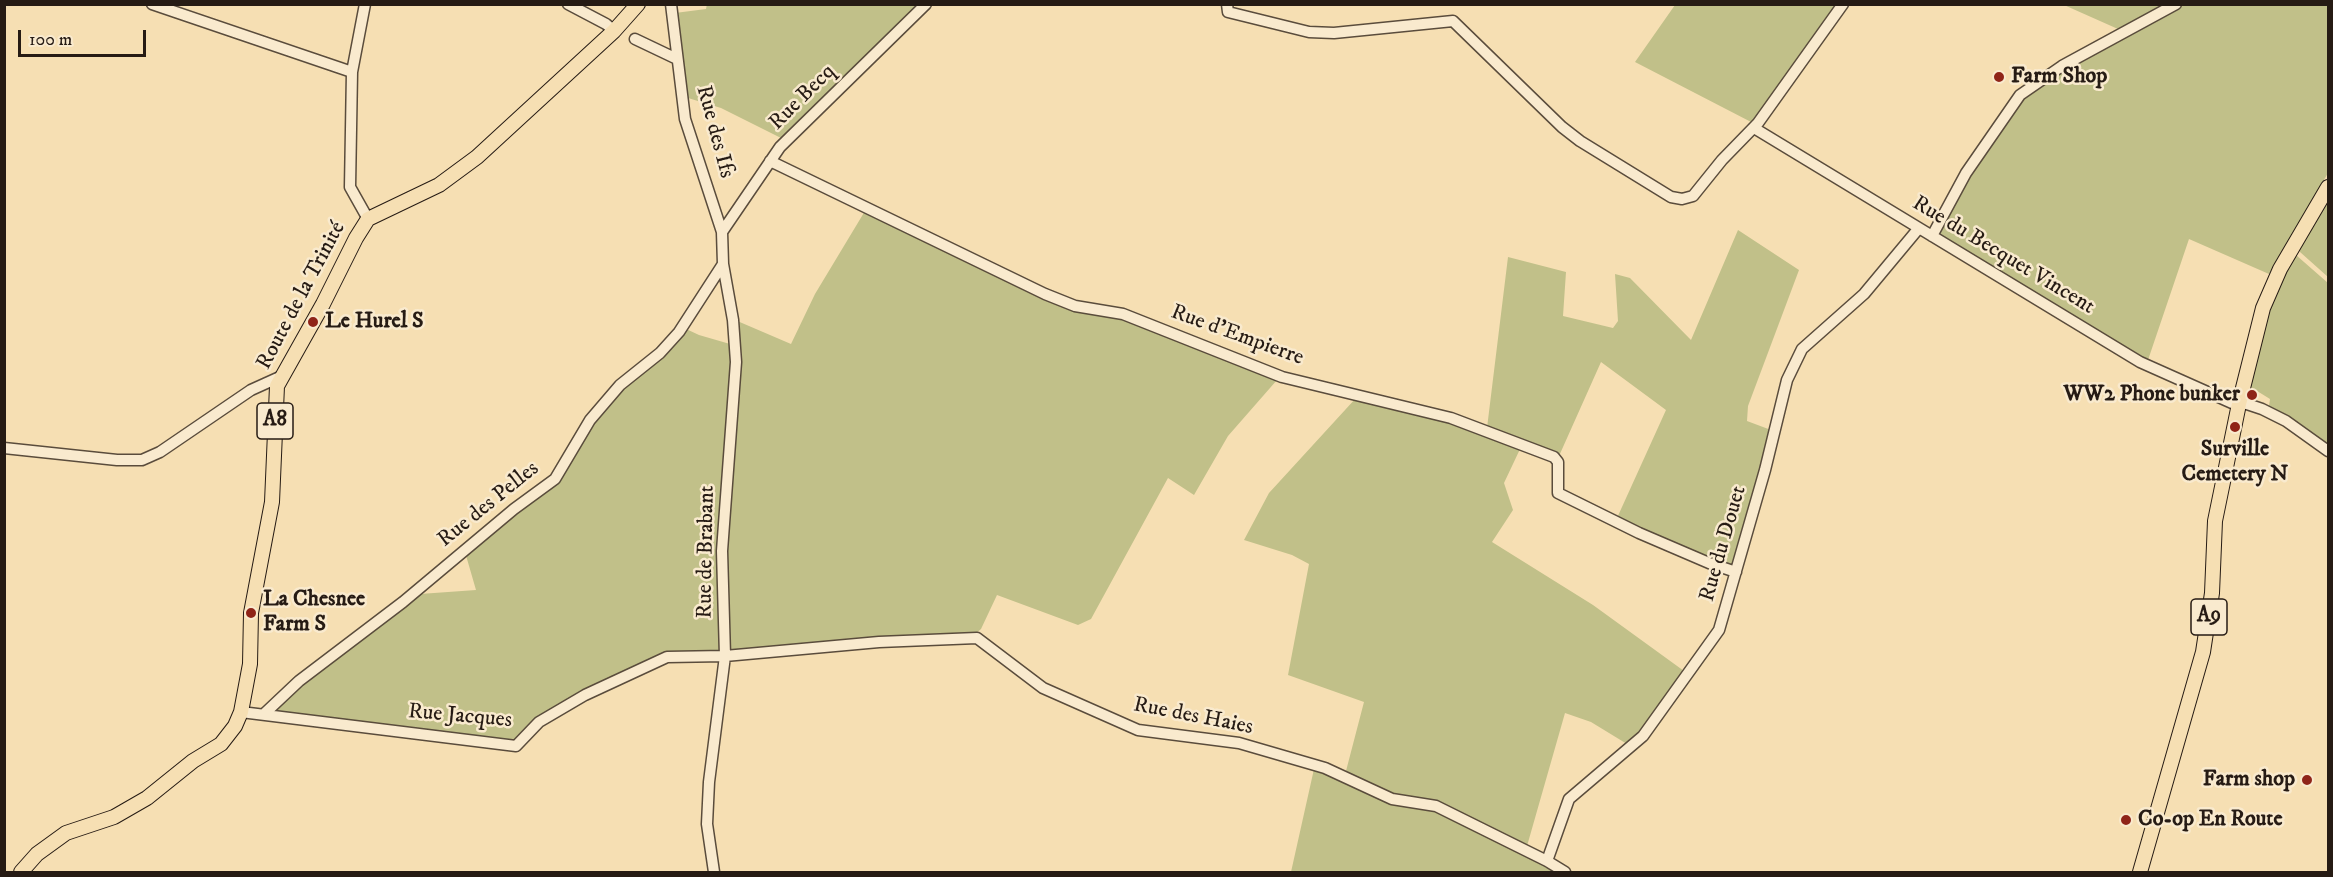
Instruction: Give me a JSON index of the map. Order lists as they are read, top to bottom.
{
  "streets": {
    "main road": ["Route de la Trinité", "A8", "A9"],
    "street": [
      "Rue Becq",
      "Rue des Ifs",
      "Rue du Becquet Vincent",
      "Rue d'Empierre",
      "Rue des Pelles",
      "Rue du Douet",
      "Rue de Brabant",
      "Rue Jacques",
      "Rue des Haies"
    ]
  },
  "crossings": [
    ["Rue Becq", "Rue des Ifs"],
    ["Rue Becq", "Rue d'Empierre"],
    ["Rue Becq", "Rue de Brabant"],
    ["Rue des Ifs", "Rue de Brabant"],
    ["Rue du Becquet Vincent", "Rue du Douet"],
    ["Rue du Becquet Vincent", "A9"],
    ["Route de la Trinité", "Rue Jacques"],
    ["Rue d'Empierre", "Rue du Douet"],
    ["Rue des Pelles", "Rue de Brabant"],
    ["Rue des Pelles", "Rue Jacques"],
    ["Rue du Douet", "Rue des Haies"],
    ["Rue de Brabant", "Rue Jacques"],
    ["Rue de Brabant", "Rue des Haies"],
    ["Rue Jacques", "Rue des Haies"]
  ],
  "places": [
    "Farm Shop",
    "Le Hurel S",
    "WW2 Phone bunker",
    "Surville Cemetery N",
    "La Chesnee Farm S",
    "Farm shop",
    "Co-op En Route"
  ],
  "scale_bar": "100 m"
}
